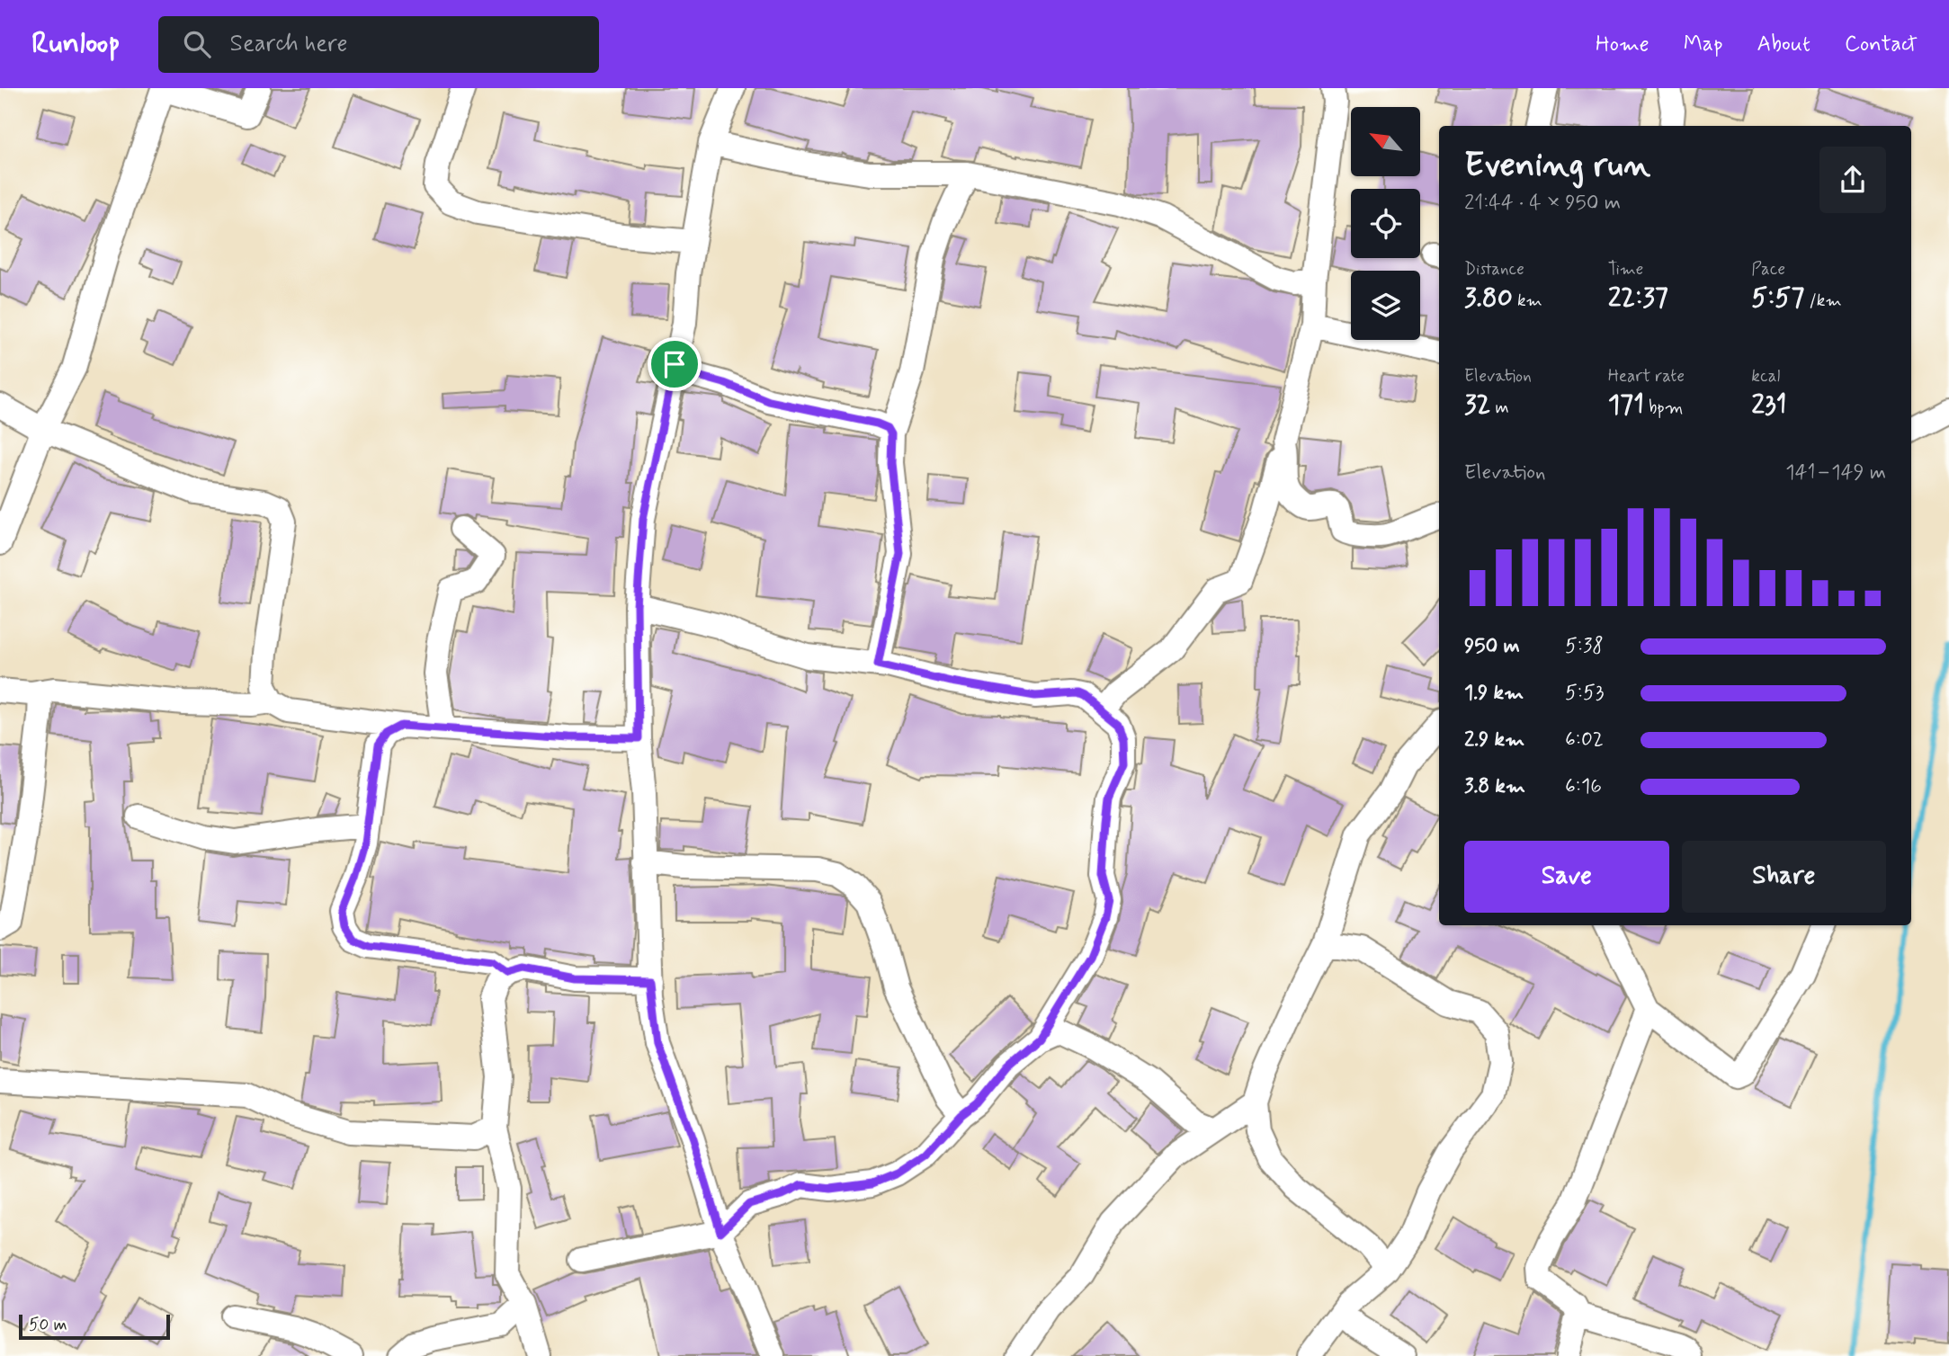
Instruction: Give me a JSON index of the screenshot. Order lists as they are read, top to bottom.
{
  "scale_bar": "50 m",
  "north": "top left",
  "page": {
    "header": "Runloop",
    "search": "Search here",
    "nav": [
      "Home",
      "Map",
      "About",
      "Contact"
    ],
    "heading": ["Evening run", "21:44 · 4 × 950 m"],
    "stats": [
      ["Distance", "3.80 km"],
      ["Time", "22:37"],
      ["Pace", "5:57 /km"],
      ["Elevation", "32 m"],
      ["Heart rate", "171 bpm"],
      ["kcal", "231"]
    ],
    "chart": ["Elevation", "141–149 m"],
    "list": [
      {
        "name": "950 m",
        "note": "5:38"
      },
      {
        "name": "1.9 km",
        "note": "5:53"
      },
      {
        "name": "2.9 km",
        "note": "6:02"
      },
      {
        "name": "3.8 km",
        "note": "6:16"
      }
    ],
    "buttons": ["Save", "Share"],
    "scale": "50 m"
  }
}
